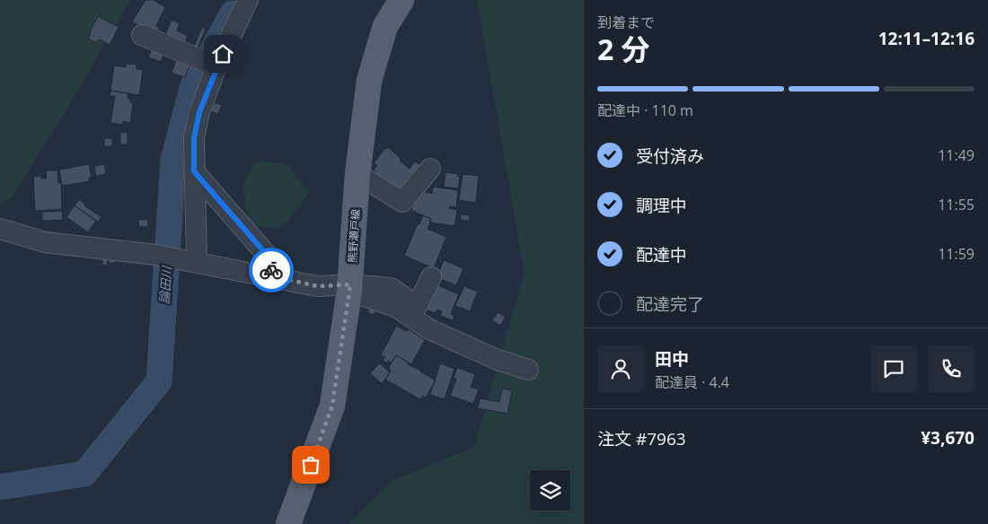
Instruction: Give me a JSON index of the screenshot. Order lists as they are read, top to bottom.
{
  "streets": {
    "main road": ["熊野瀬戸線"]
  },
  "water": ["論田川"],
  "page": {
    "heading": ["2 分", "到着まで", "12:11–12:16"],
    "panel": [
      "田中",
      "配達員 · 4.4",
      "注文 #7963",
      "¥3,670"
    ],
    "bar": "配達中 · 110 m",
    "list": [
      ["受付済み", "11:49"],
      ["調理中", "11:55"],
      ["配達中", "11:59"],
      "配達完了"
    ]
  }
}
